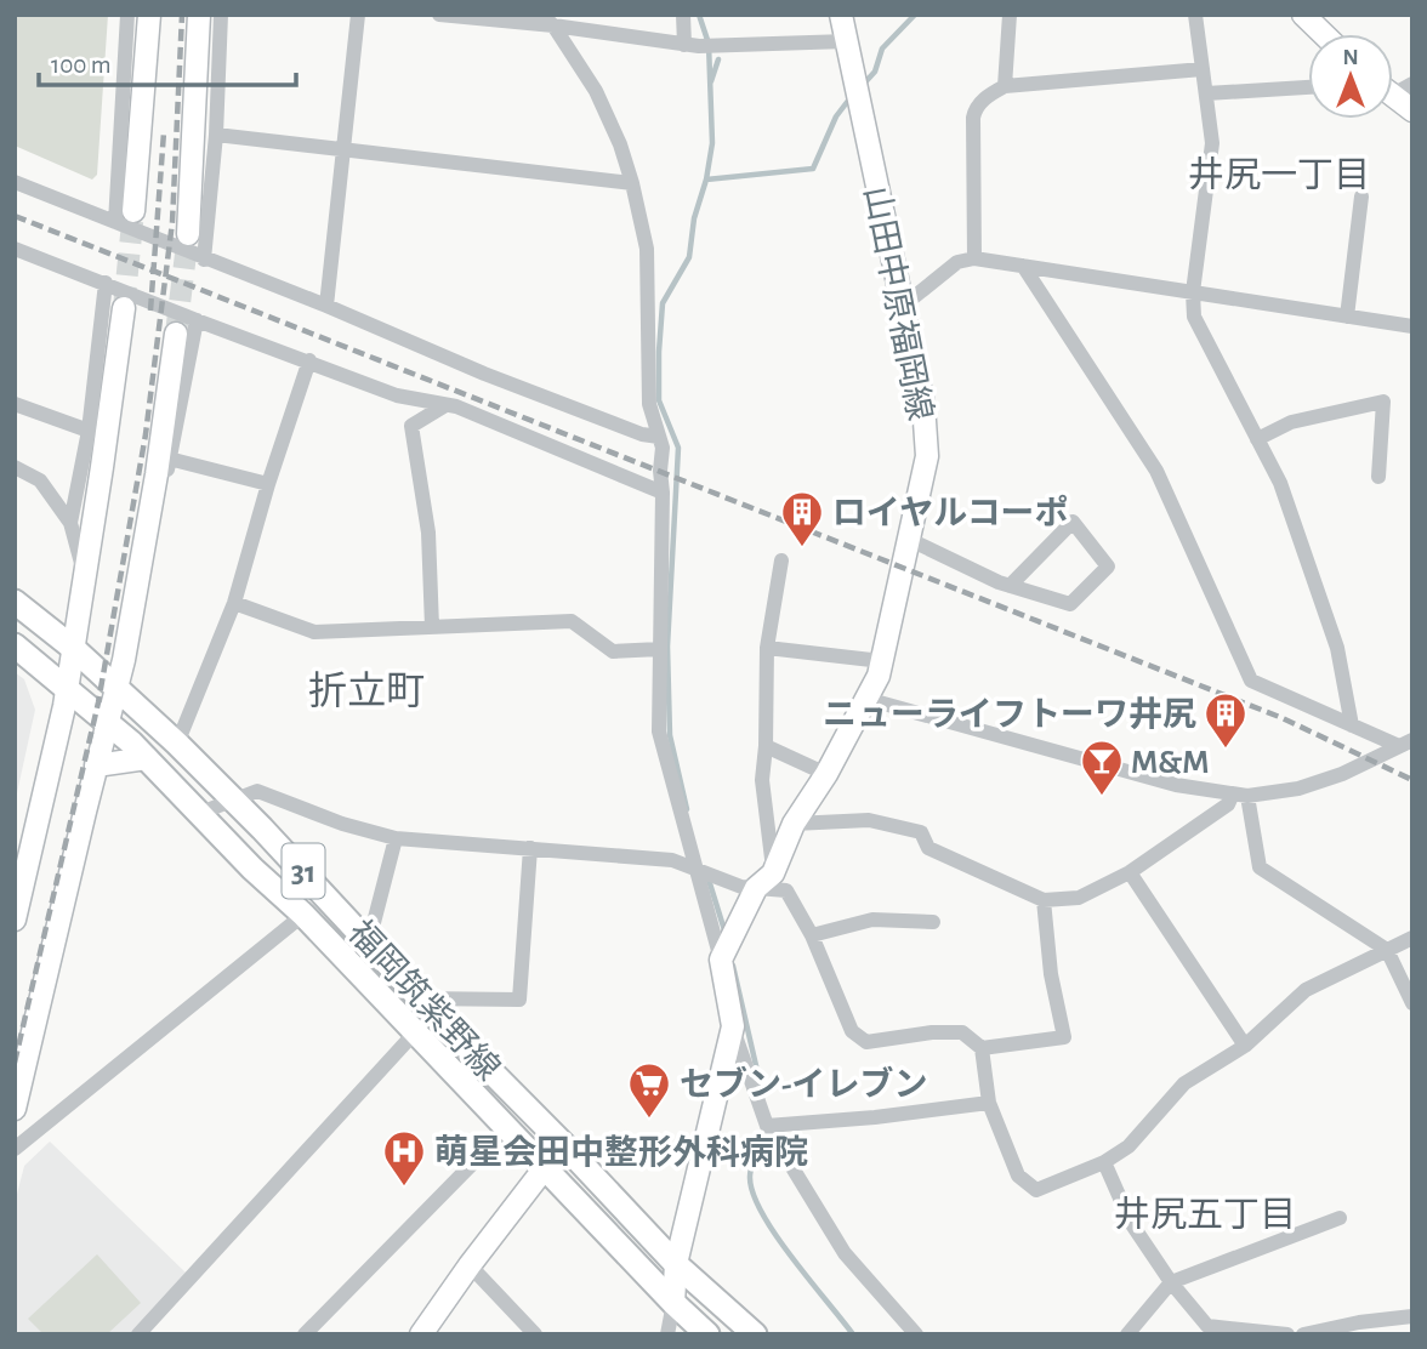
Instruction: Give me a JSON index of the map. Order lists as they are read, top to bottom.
{
  "streets": {
    "main road": ["31", "福岡筑紫野線"],
    "street": ["山田中原福岡線"]
  },
  "districts": ["井尻一丁目", "折立町", "井尻五丁目"],
  "places": {
    "building": ["ロイヤルコーポ", "ニューライフトーワ井尻"],
    "bar": ["M&M"],
    "supermarket": ["セブン-イレブン"],
    "hospital": ["萌星会田中整形外科病院"]
  },
  "scale_bar": "100 m",
  "north": "top"
}
